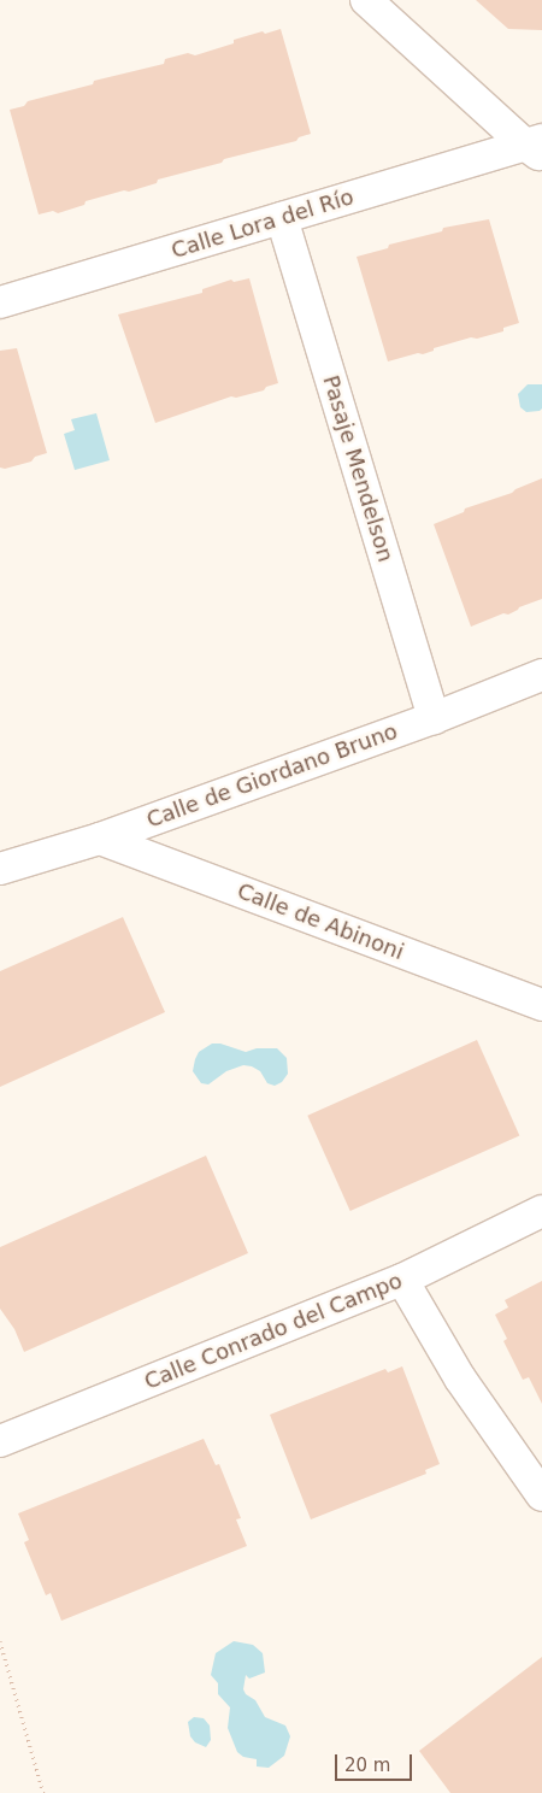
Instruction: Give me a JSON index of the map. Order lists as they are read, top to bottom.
{
  "streets": {
    "street": [
      "Calle Lora del Río",
      "Pasaje Mendelson",
      "Calle de Giordano Bruno",
      "Calle de Abinoni",
      "Calle Conrado del Campo"
    ]
  },
  "crossings": [
    ["Calle Lora del Río", "Pasaje Mendelson"],
    ["Pasaje Mendelson", "Calle de Giordano Bruno"],
    ["Calle de Giordano Bruno", "Calle de Abinoni"]
  ],
  "scale_bar": "20 m"
}
